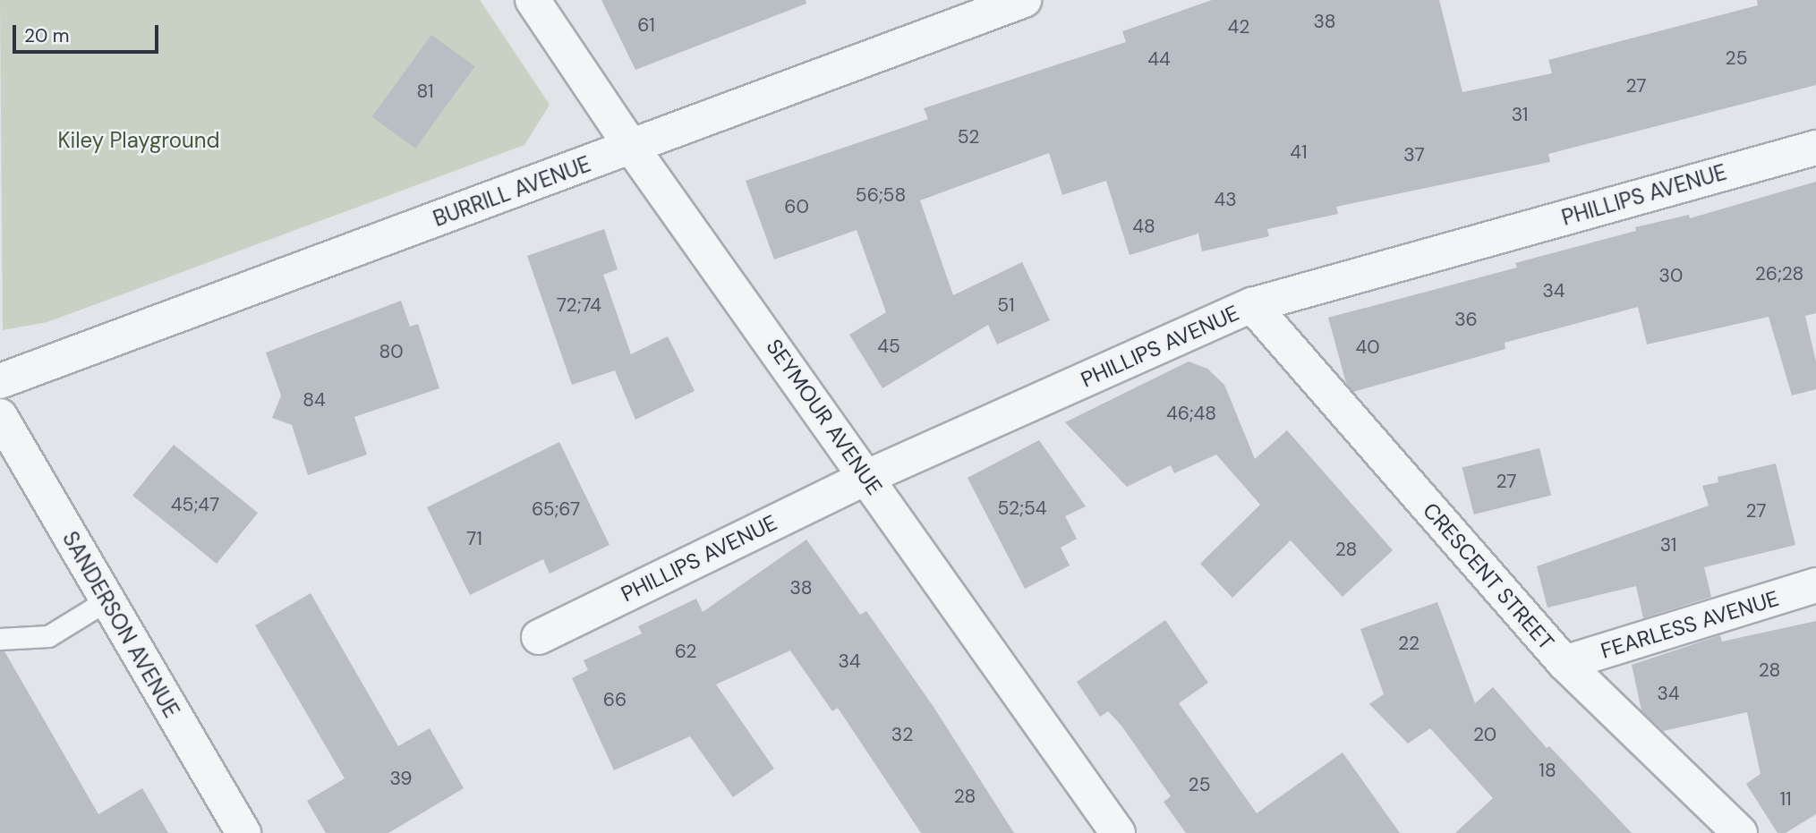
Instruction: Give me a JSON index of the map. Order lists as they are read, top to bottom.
{
  "streets": {
    "street": [
      "BURRILL AVENUE",
      "PHILLIPS AVENUE",
      "SEYMOUR AVENUE",
      "CRESCENT STREET",
      "SANDERSON AVENUE",
      "FEARLESS AVENUE"
    ]
  },
  "crossings": [
    ["BURRILL AVENUE", "SEYMOUR AVENUE"],
    ["PHILLIPS AVENUE", "SEYMOUR AVENUE"],
    ["PHILLIPS AVENUE", "CRESCENT STREET"],
    ["CRESCENT STREET", "FEARLESS AVENUE"]
  ],
  "parks": ["Kiley Playground"],
  "house_numbers": [
    "38",
    "61",
    "42",
    "25",
    "44",
    "27",
    "81",
    "31",
    "52",
    "41",
    "37",
    "56;58",
    "43",
    "60",
    "48",
    "26;28",
    "30",
    "34",
    "72;74",
    "51",
    "36",
    "45",
    "40",
    "80",
    "84",
    "46;48",
    "27",
    "45;47",
    "52;54",
    "65;67",
    "27",
    "71",
    "31",
    "28",
    "38",
    "22",
    "62",
    "34",
    "28",
    "34",
    "66",
    "32",
    "20",
    "18",
    "39",
    "25",
    "28",
    "11"
  ],
  "scale_bar": "20 m"
}
